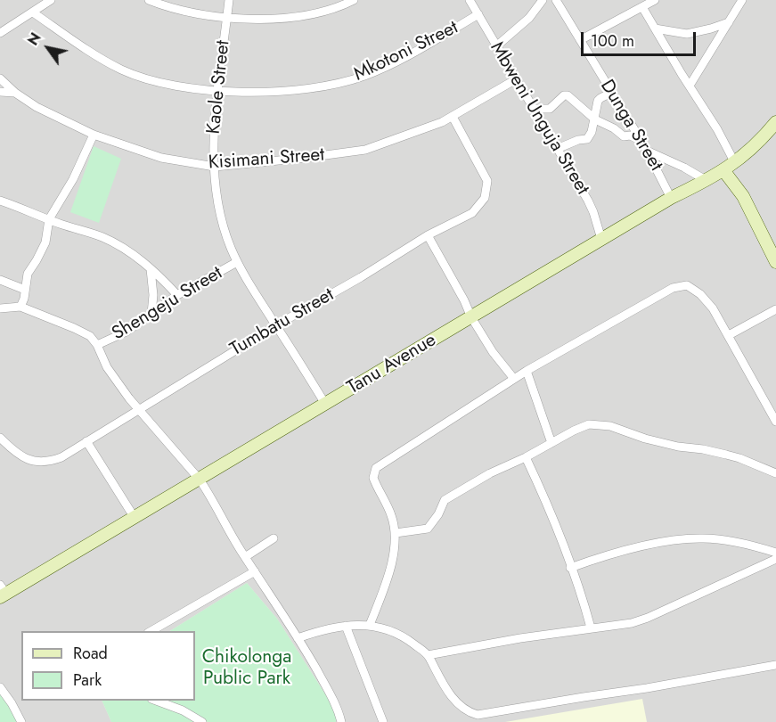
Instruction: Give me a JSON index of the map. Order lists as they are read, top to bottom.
{
  "streets": {
    "street": [
      "Mkotoni Street",
      "Kaole Street",
      "Mbweni Unguja Street",
      "Dunga Street",
      "Kisimani Street",
      "Shengeju Street",
      "Tumbatu Street",
      "Tanu Avenue"
    ]
  },
  "crossings": [
    ["Mkotoni Street", "Kaole Street"],
    ["Mkotoni Street", "Mbweni Unguja Street"],
    ["Kaole Street", "Kisimani Street"],
    ["Kaole Street", "Shengeju Street"],
    ["Kaole Street", "Tumbatu Street"],
    ["Kaole Street", "Tanu Avenue"],
    ["Mbweni Unguja Street", "Kisimani Street"],
    ["Mbweni Unguja Street", "Tanu Avenue"],
    ["Dunga Street", "Tanu Avenue"],
    ["Kisimani Street", "Tumbatu Street"]
  ],
  "parks": ["Chikolonga Public Park"],
  "legend": ["Road", "Park"],
  "scale_bar": "100 m",
  "north": "top left"
}
